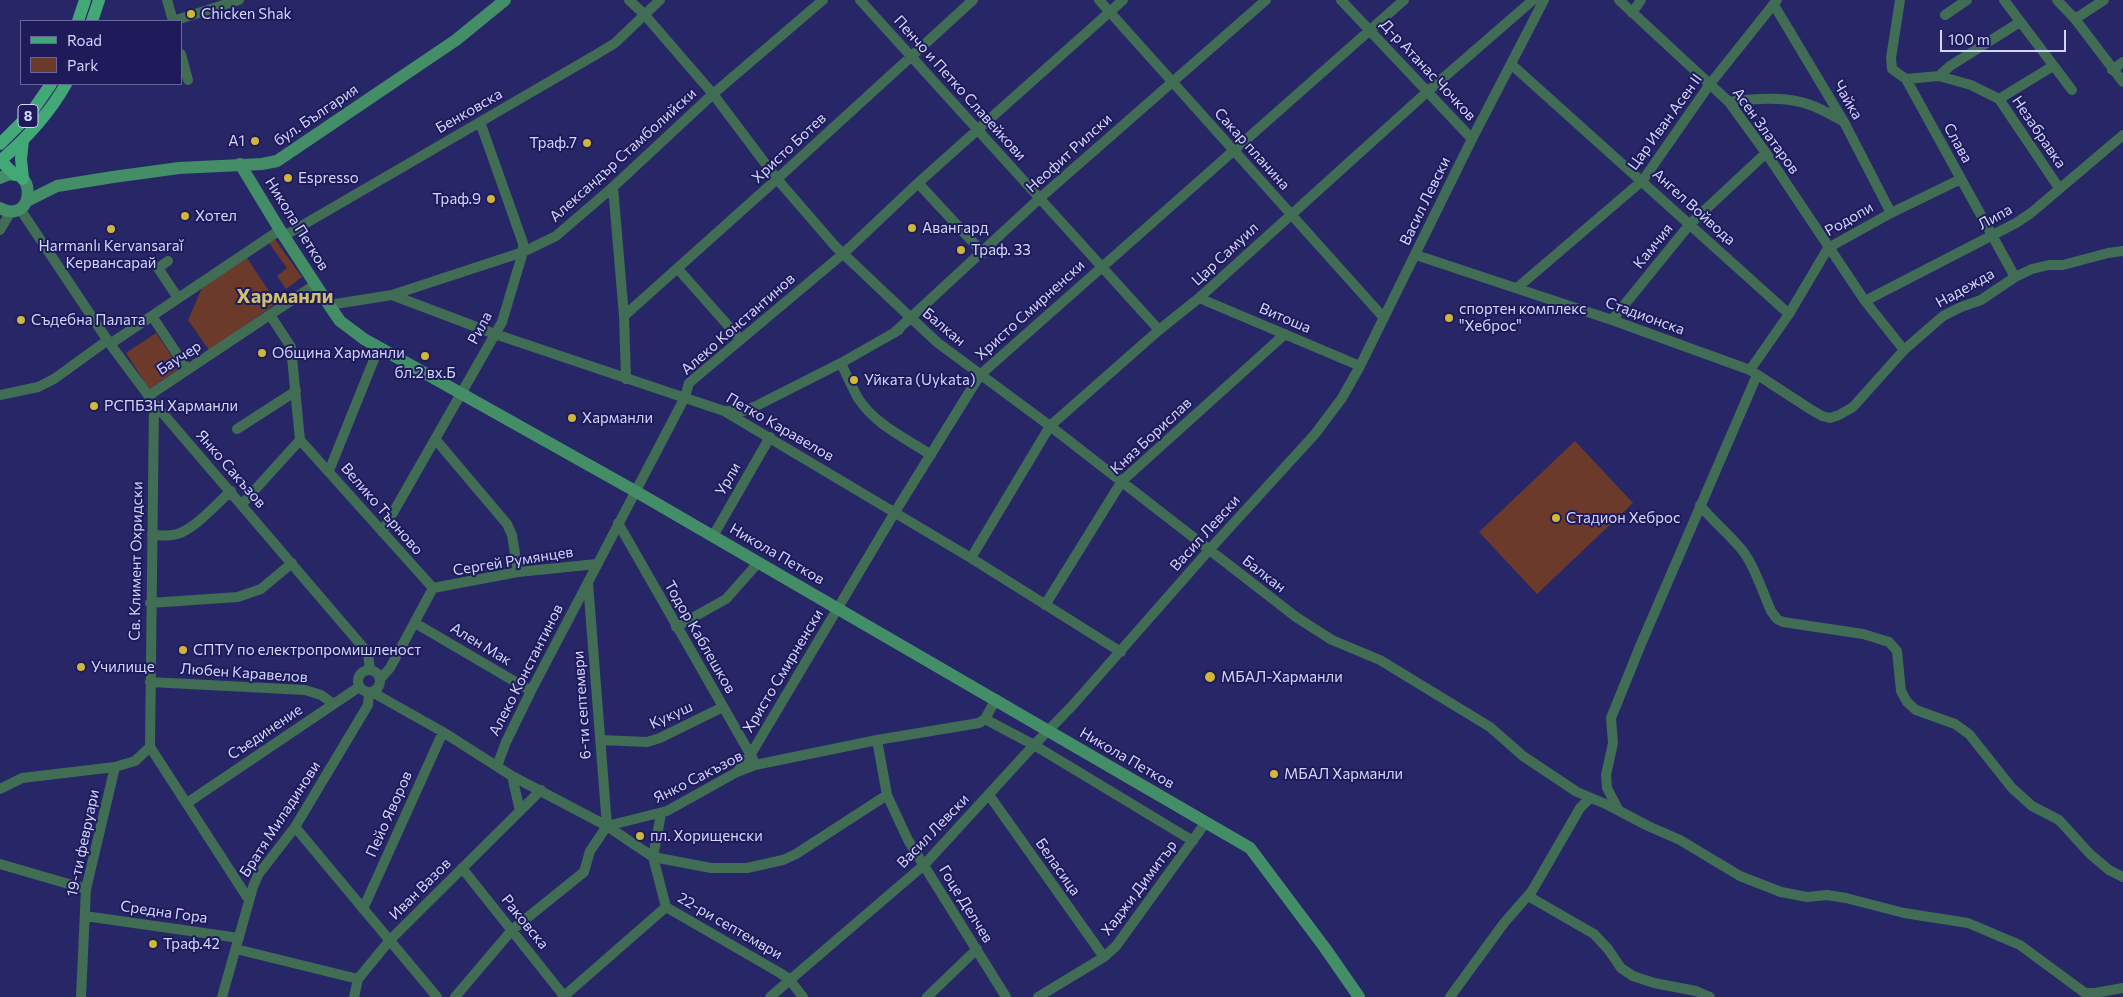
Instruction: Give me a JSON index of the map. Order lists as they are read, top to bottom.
{
  "streets": {
    "main road": ["8"],
    "street": [
      "Д-р Атанас Чочков",
      "Пенчо и Петко Славейкови",
      "Чайка",
      "Бенковска",
      "бул. България",
      "Цар Иван Асен II",
      "Асен Златаров",
      "Незабравка",
      "Слава",
      "Христо Ботев",
      "Сакар планина",
      "Неофит Рилски",
      "Александър Стамболийски",
      "Васил Левски",
      "Ангел Войвода",
      "Липа",
      "Родопи",
      "Никола Петков",
      "Камчия",
      "Цар Самуил",
      "Надежда",
      "Христо Смирненски",
      "Стадионска",
      "Витоша",
      "Алеко Константинов",
      "Балкан",
      "Рила",
      "Баучер",
      "Петко Каравелов",
      "Княз Борислав",
      "Янко Сакъзов",
      "Урли",
      "Велико Търново",
      "Св. Климент Охридски",
      "Сергей Румянцев",
      "Тодор Каблешков",
      "Ален Мак",
      "Любен Каравелов",
      "6-ти септември",
      "Кукуш",
      "Съединение",
      "Пейо Яворов",
      "Братя Миладинови",
      "19-ти февруари",
      "Беласица",
      "Хаджи Димитър",
      "Иван Вазов",
      "Гоце Делчев",
      "Средна Гора",
      "Раковска",
      "22-ри септември"
    ]
  },
  "crossings": [
    ["Д-р Атанас Чочков", "Васил Левски"],
    ["Д-р Атанас Чочков", "Цар Самуил"],
    ["Д-р Атанас Чочков", "Христо Смирненски"],
    ["Пенчо и Петко Славейкови", "Христо Ботев"],
    ["Пенчо и Петко Славейкови", "Неофит Рилски"],
    ["Пенчо и Петко Славейкови", "Цар Самуил"],
    ["Пенчо и Петко Славейкови", "Христо Смирненски"],
    ["Пенчо и Петко Славейкови", "Алеко Константинов"],
    ["Чайка", "Цар Иван Асен II"],
    ["Чайка", "Родопи"],
    ["Бенковска", "Никола Петков"],
    ["Бенковска", "Балкан"],
    ["Бенковска", "Рила"],
    ["Бенковска", "Янко Сакъзов"],
    ["бул. България", "Никола Петков"],
    ["бул. България", "Янко Сакъзов"],
    ["Цар Иван Асен II", "Асен Златаров"],
    ["Цар Иван Асен II", "Ангел Войвода"],
    ["Цар Иван Асен II", "Стадионска"],
    ["Асен Златаров", "Липа"],
    ["Асен Златаров", "Родопи"],
    ["Асен Златаров", "Камчия"],
    ["Асен Златаров", "Надежда"],
    ["Незабравка", "Слава"],
    ["Незабравка", "Липа"],
    ["Слава", "Липа"],
    ["Слава", "Родопи"],
    ["Слава", "Надежда"],
    ["Христо Ботев", "Балкан"],
    ["Сакар планина", "Неофит Рилски"],
    ["Сакар планина", "Васил Левски"],
    ["Сакар планина", "Цар Самуил"],
    ["Сакар планина", "Христо Смирненски"],
    ["Сакар планина", "Алеко Константинов"],
    ["Неофит Рилски", "Балкан"],
    ["Неофит Рилски", "Петко Каравелов"],
    ["Александър Стамболийски", "Никола Петков"],
    ["Александър Стамболийски", "Балкан"],
    ["Александър Стамболийски", "Рила"],
    ["Александър Стамболийски", "Петко Каравелов"],
    ["Васил Левски", "Ангел Войвода"],
    ["Васил Левски", "Никола Петков"],
    ["Васил Левски", "Стадионска"],
    ["Васил Левски", "Витоша"],
    ["Васил Левски", "Балкан"],
    ["Васил Левски", "Петко Каравелов"],
    ["Васил Левски", "Беласица"],
    ["Васил Левски", "Гоце Делчев"],
    ["Васил Левски", "22-ри септември"],
    ["Ангел Войвода", "Родопи"],
    ["Ангел Войвода", "Камчия"],
    ["Родопи", "Стадионска"],
    ["Родопи", "Балкан"],
    ["Никола Петков", "Христо Смирненски"],
    ["Никола Петков", "Алеко Константинов"],
    ["Никола Петков", "Рила"],
    ["Никола Петков", "Баучер"],
    ["Никола Петков", "Урли"],
    ["Никола Петков", "Хаджи Димитър"],
    ["Камчия", "Стадионска"],
    ["Цар Самуил", "Витоша"],
    ["Цар Самуил", "Балкан"],
    ["Цар Самуил", "Петко Каравелов"],
    ["Надежда", "Стадионска"],
    ["Христо Смирненски", "Балкан"],
    ["Христо Смирненски", "Петко Каравелов"],
    ["Христо Смирненски", "Янко Сакъзов"],
    ["Христо Смирненски", "Тодор Каблешков"],
    ["Витоша", "Княз Борислав"],
    ["Алеко Константинов", "Балкан"],
    ["Алеко Константинов", "Петко Каравелов"],
    ["Алеко Константинов", "Сергей Румянцев"],
    ["Алеко Константинов", "Тодор Каблешков"],
    ["Алеко Константинов", "Ален Мак"],
    ["Алеко Константинов", "6-ти септември"],
    ["Балкан", "Княз Борислав"],
    ["Рила", "Петко Каравелов"],
    ["Рила", "Велико Търново"],
    ["Баучер", "Янко Сакъзов"],
    ["Баучер", "Св. Климент Охридски"],
    ["Петко Каравелов", "Княз Борислав"],
    ["Петко Каравелов", "Урли"],
    ["Янко Сакъзов", "Св. Климент Охридски"],
    ["Янко Сакъзов", "Тодор Каблешков"],
    ["Янко Сакъзов", "6-ти септември"],
    ["Янко Сакъзов", "Съединение"],
    ["Янко Сакъзов", "Братя Миладинови"],
    ["Янко Сакъзов", "Гоце Делчев"],
    ["Янко Сакъзов", "22-ри септември"],
    ["Велико Търново", "Сергей Румянцев"],
    ["Св. Климент Охридски", "Любен Каравелов"],
    ["Тодор Каблешков", "Кукуш"],
    ["Любен Каравелов", "Съединение"],
    ["6-ти септември", "Кукуш"],
    ["Съединение", "Братя Миладинови"],
    ["Братя Миладинови", "Средна Гора"],
    ["19-ти февруари", "Средна Гора"],
    ["Беласица", "Хаджи Димитър"],
    ["Иван Вазов", "Раковска"]
  ],
  "districts": ["Харманли"],
  "places": [
    "Chicken Shak",
    "A1",
    "Траф.7",
    "Espresso",
    "Траф.9",
    "Хотел",
    "Авангард",
    "Harmanlı Kervansaraĭ Кервансарай",
    "Траф. 33",
    "спортен комплекс \"Хеброс\"",
    "Съдебна Палата",
    "Община Харманли",
    "бл.2 вх.Б",
    "Уйката (Uykata)",
    "РСПБЗН Харманли",
    "Харманли",
    "Стадион Хеброс",
    "СПТУ по електропромишленост",
    "Училище",
    "МБАЛ-Харманли",
    "МБАЛ Харманли",
    "пл. Хорищенски",
    "Траф.42"
  ],
  "legend": ["Road", "Park"],
  "scale_bar": "100 m"
}
